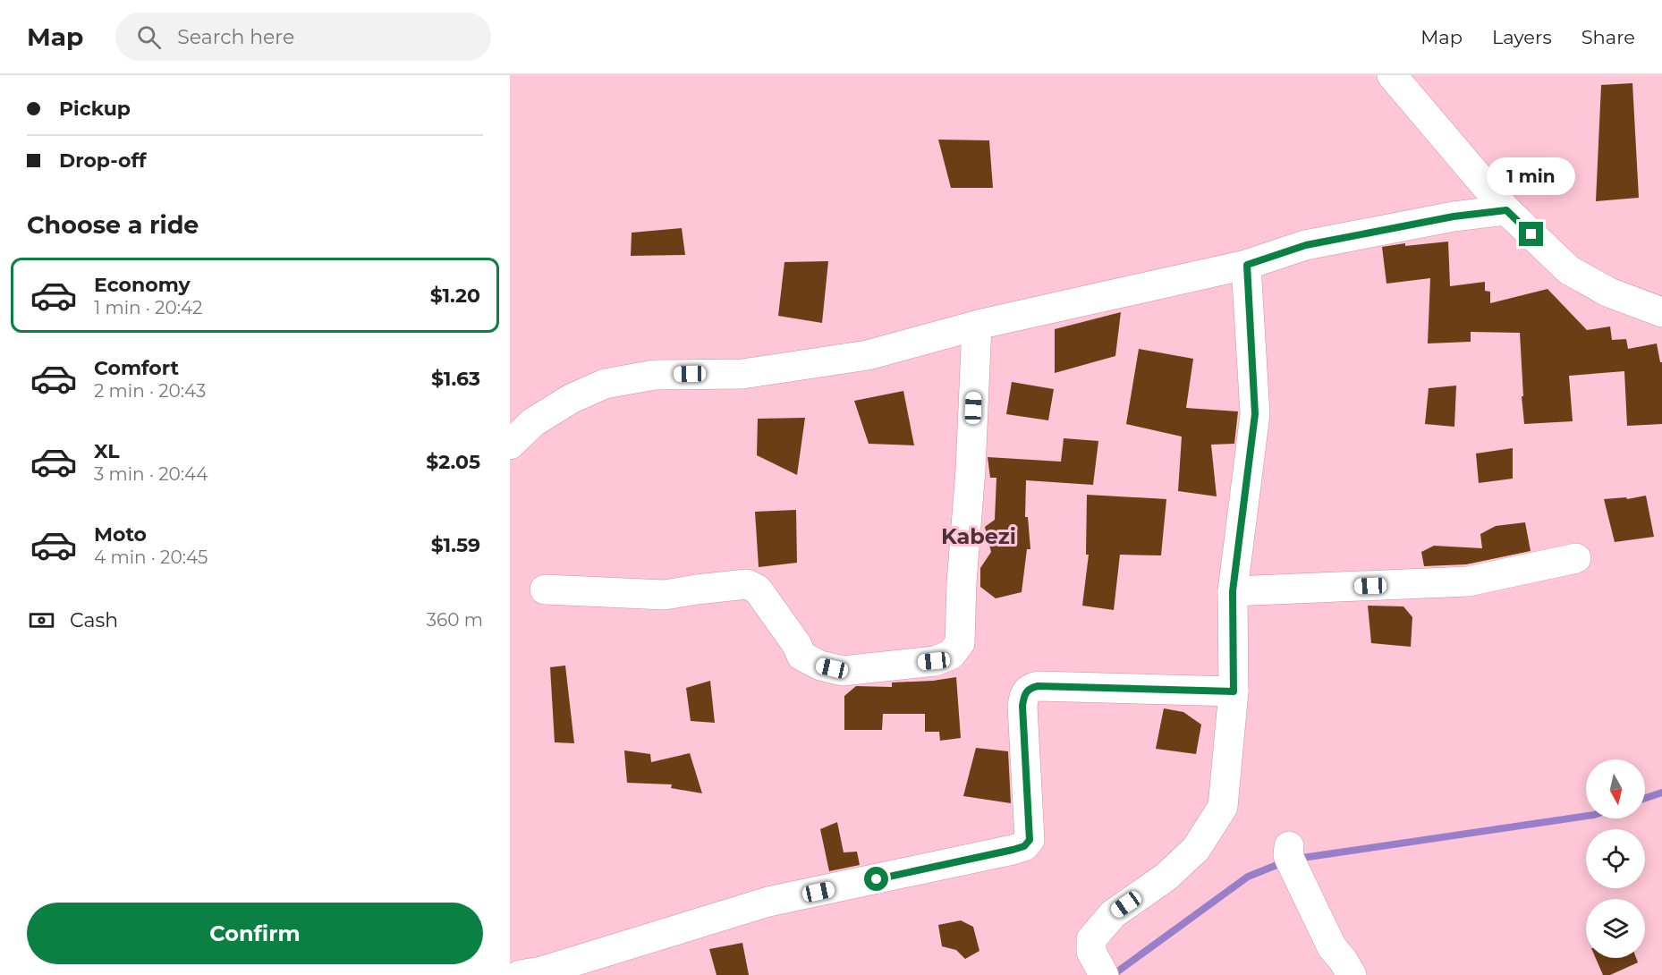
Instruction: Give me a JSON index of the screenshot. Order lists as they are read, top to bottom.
{
  "districts": ["Kabezi"],
  "north": "bottom",
  "page": {
    "header": "Map",
    "search": "Search here",
    "nav": ["Map", "Layers", "Share"],
    "banner": ["Pickup", "Drop-off"],
    "bubble": "1 min",
    "heading": "Choose a ride",
    "list": [
      {
        "name": "Economy",
        "note": "1 min · 20:42",
        "value": "$1.20"
      },
      {
        "name": "Comfort",
        "note": "2 min · 20:43",
        "value": "$1.63"
      },
      {
        "name": "XL",
        "note": "3 min · 20:44",
        "value": "$2.05"
      },
      {
        "name": "Moto",
        "note": "4 min · 20:45",
        "value": "$1.59"
      }
    ],
    "pay": ["Cash", "360 m"],
    "buttons": "Confirm"
  }
}
